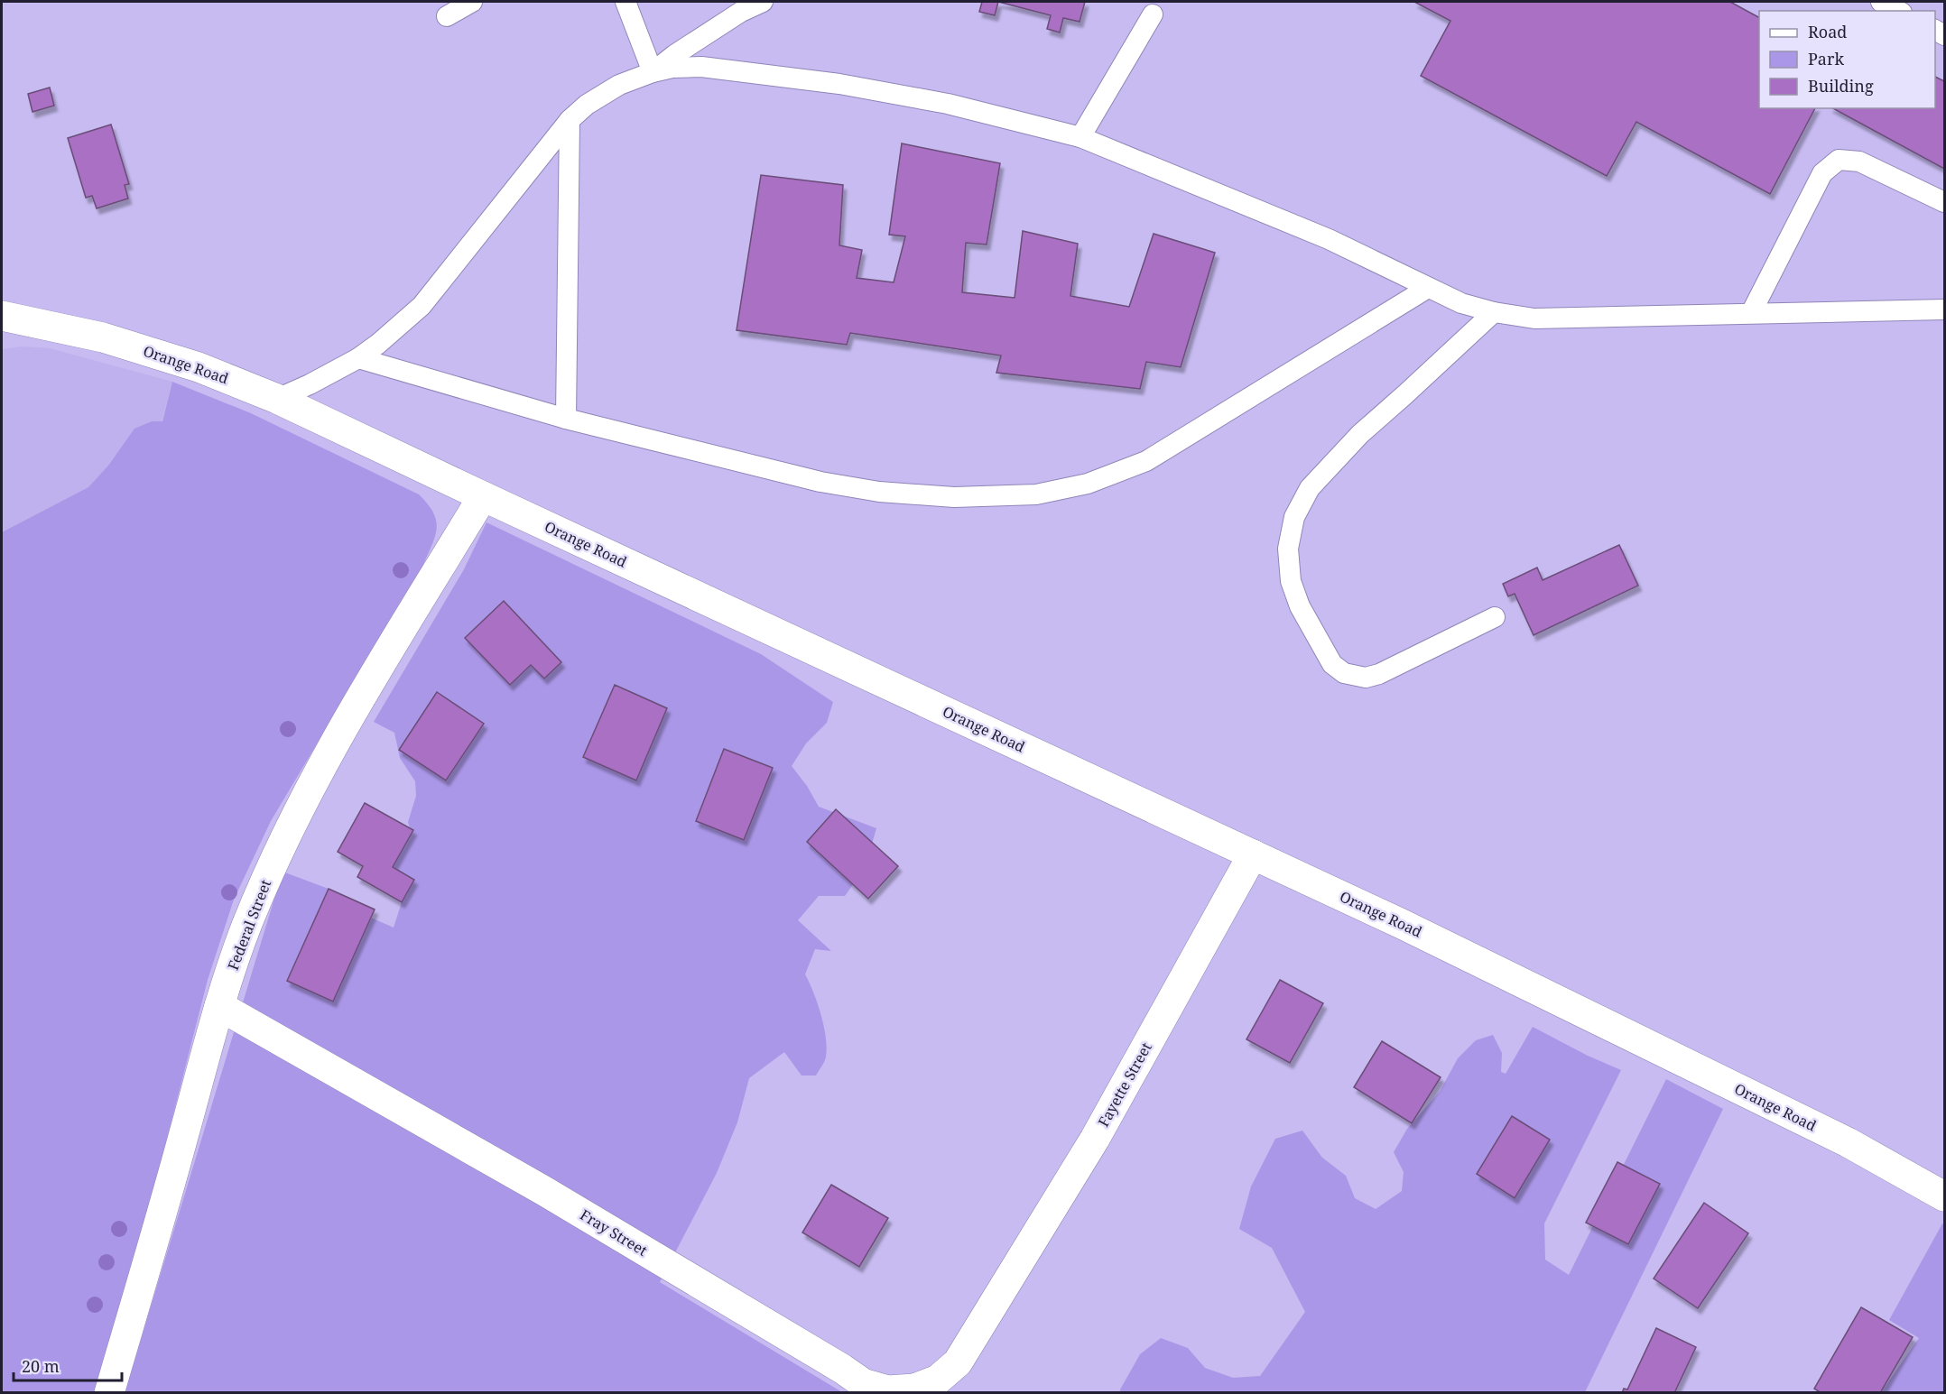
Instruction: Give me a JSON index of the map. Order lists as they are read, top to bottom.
{
  "streets": {
    "street": [
      "Orange Road",
      "Federal Street",
      "Fayette Street",
      "Fray Street"
    ]
  },
  "crossings": [
    ["Orange Road", "Federal Street"],
    ["Orange Road", "Fayette Street"],
    ["Federal Street", "Fray Street"],
    ["Fayette Street", "Fray Street"]
  ],
  "legend": ["Road", "Park", "Building"],
  "scale_bar": "20 m"
}
